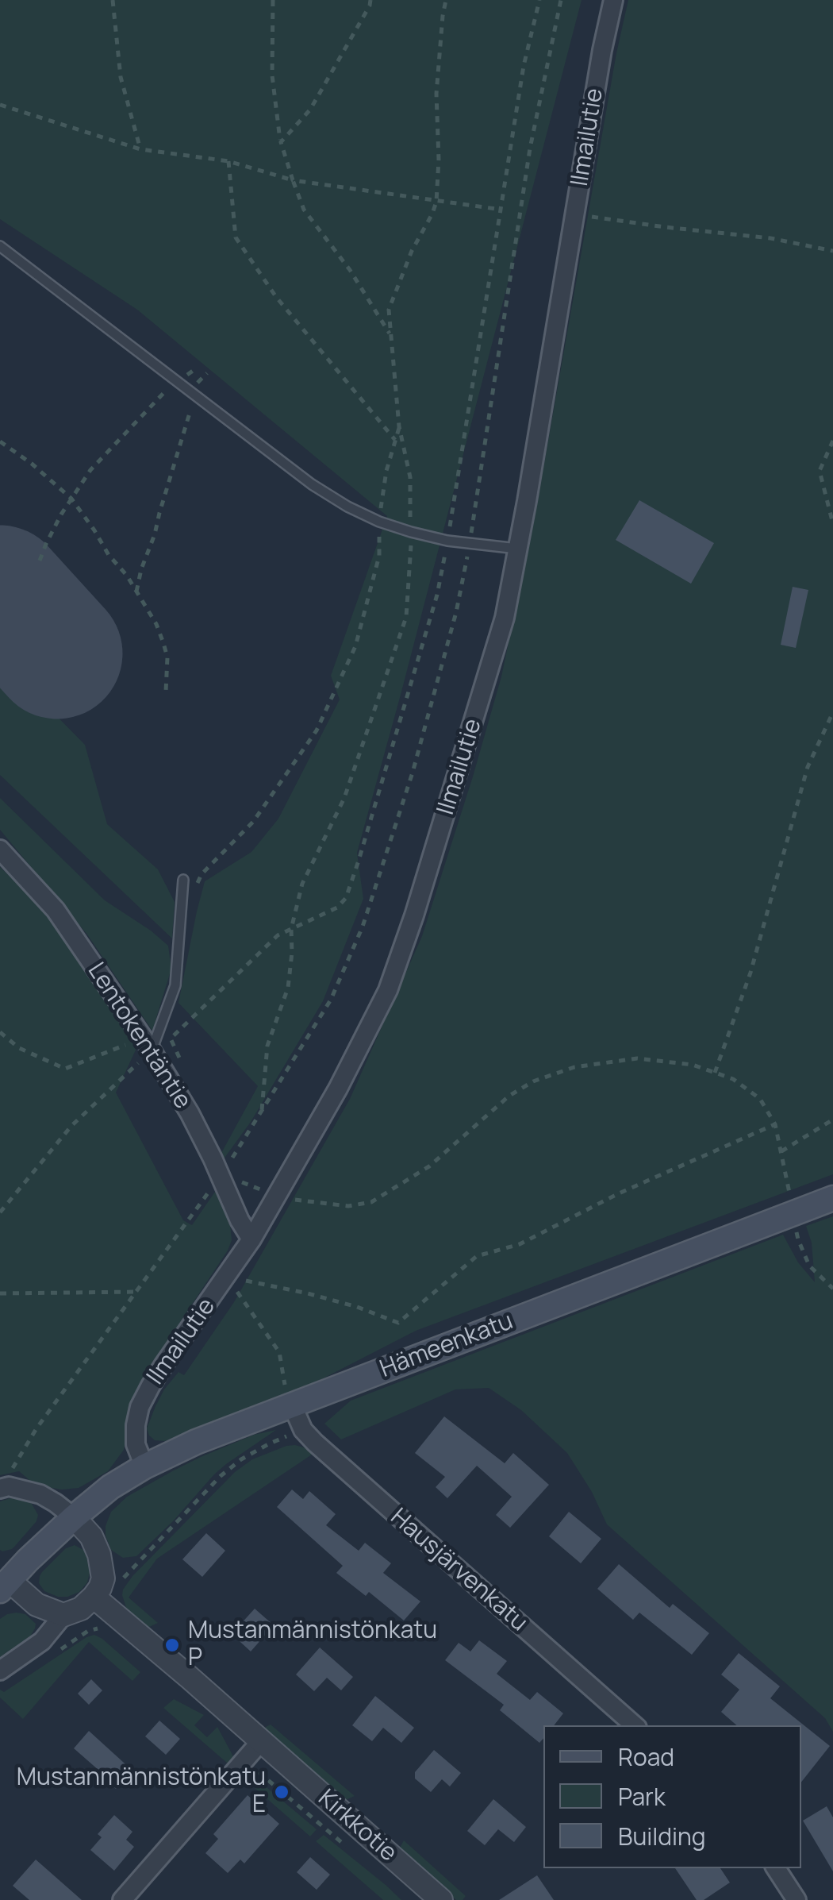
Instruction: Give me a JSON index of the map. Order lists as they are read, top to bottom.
{
  "streets": {
    "main road": ["Hämeenkatu"],
    "street": [
      "Ilmailutie",
      "Lentokentäntie",
      "Hausjärvenkatu",
      "Kirkkotie"
    ]
  },
  "crossings": [
    ["Ilmailutie", "Lentokentäntie"],
    ["Ilmailutie", "Hämeenkatu"],
    ["Hämeenkatu", "Hausjärvenkatu"]
  ],
  "places": ["Mustanmännistönkatu P", "Mustanmännistönkatu E"],
  "legend": ["Road", "Park", "Building"]
}
